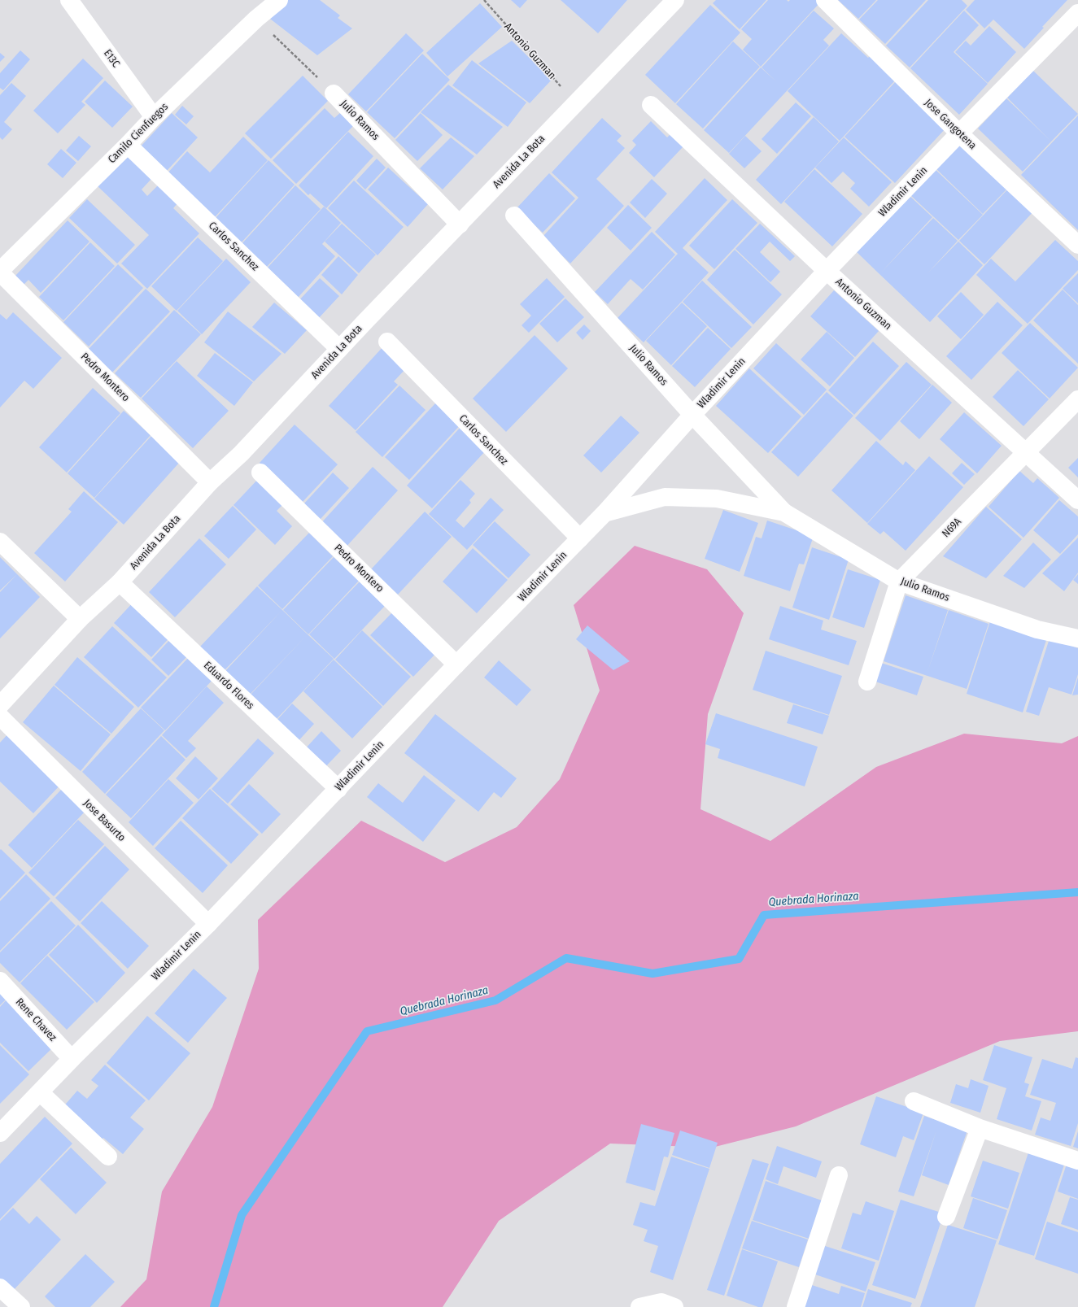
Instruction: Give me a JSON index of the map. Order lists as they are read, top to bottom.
{
  "streets": {
    "street": [
      "Antonio Guzman",
      "E13C",
      "Julio Ramos",
      "Jose Gangotena",
      "Camilo Cienfuegos",
      "Avenida La Bota",
      "Wladimir Lenin",
      "Carlos Sanchez",
      "Pedro Montero",
      "N69A",
      "Eduardo Flores",
      "Jose Basurto",
      "Rene Chavez"
    ]
  },
  "crossings": [
    ["Antonio Guzman", "Avenida La Bota"],
    ["Antonio Guzman", "Wladimir Lenin"],
    ["Antonio Guzman", "N69A"],
    ["E13C", "Camilo Cienfuegos"],
    ["Julio Ramos", "Camilo Cienfuegos"],
    ["Julio Ramos", "Avenida La Bota"],
    ["Julio Ramos", "Wladimir Lenin"],
    ["Julio Ramos", "N69A"],
    ["Jose Gangotena", "Wladimir Lenin"],
    ["Camilo Cienfuegos", "Carlos Sanchez"],
    ["Camilo Cienfuegos", "Pedro Montero"],
    ["Avenida La Bota", "Carlos Sanchez"],
    ["Avenida La Bota", "Pedro Montero"],
    ["Avenida La Bota", "Eduardo Flores"],
    ["Wladimir Lenin", "Carlos Sanchez"],
    ["Wladimir Lenin", "Pedro Montero"],
    ["Wladimir Lenin", "Eduardo Flores"],
    ["Wladimir Lenin", "Jose Basurto"],
    ["Wladimir Lenin", "Rene Chavez"]
  ],
  "water": ["Quebrada Horinaza"]
}
